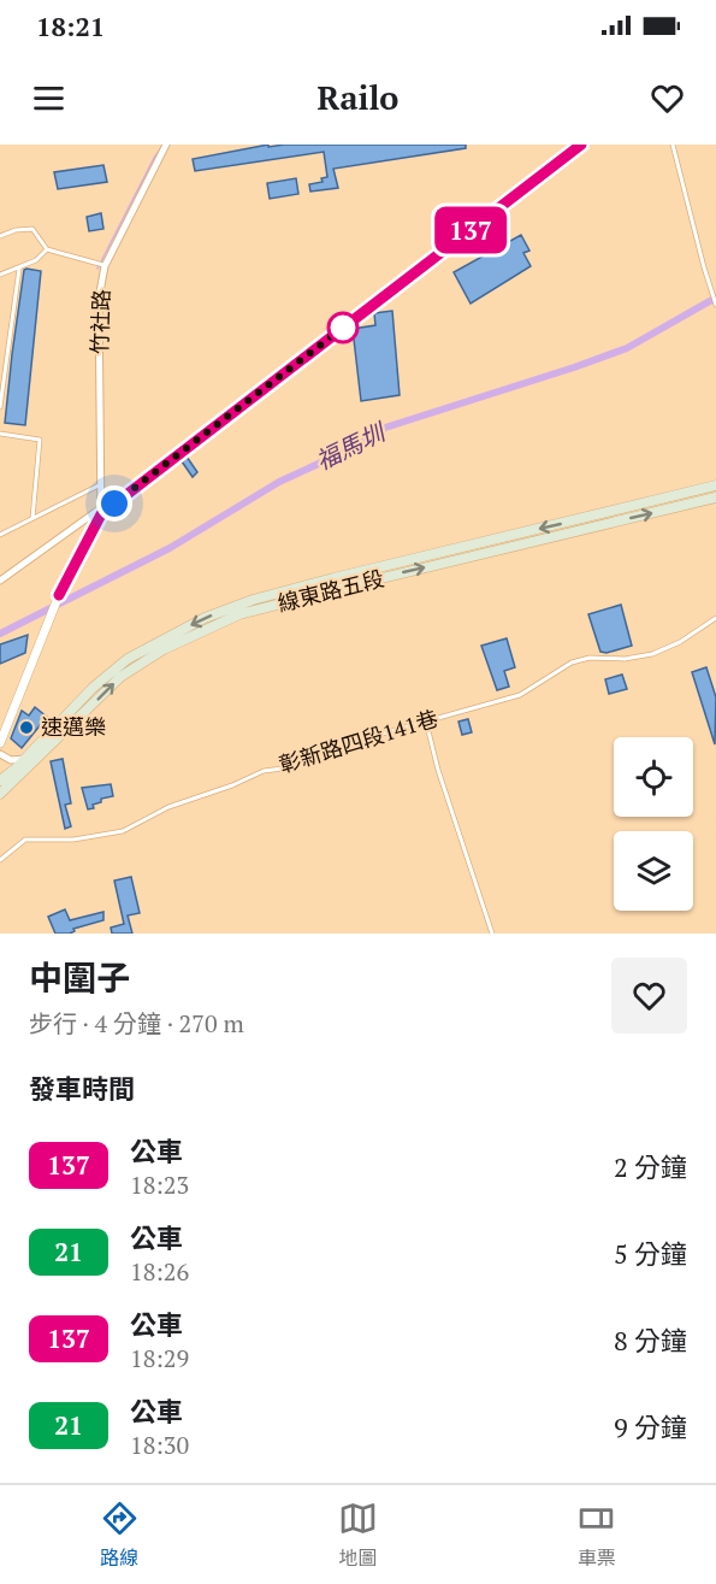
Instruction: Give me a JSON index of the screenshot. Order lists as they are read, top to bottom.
{
  "streets": {
    "main road": ["線東路五段"],
    "street": ["竹社路"],
    "lane": ["彰新路四段141巷"]
  },
  "water": ["福馬圳"],
  "places": ["速邁樂"],
  "lines": ["bus line 137"],
  "page": {
    "status": "18:21",
    "header": "Railo",
    "on_map": "137",
    "heading": [
      ["中圍子", "步行 · 4 分鐘 · 270 m"],
      "發車時間"
    ],
    "list": [
      {
        "mark": "137",
        "name": "公車",
        "note": "18:23",
        "value": "2 分鐘"
      },
      {
        "mark": "21",
        "name": "公車",
        "note": "18:26",
        "value": "5 分鐘"
      },
      {
        "mark": "137",
        "name": "公車",
        "note": "18:29",
        "value": "8 分鐘"
      },
      {
        "mark": "21",
        "name": "公車",
        "note": "18:30",
        "value": "9 分鐘"
      }
    ],
    "tabs": ["路線", "地圖", "車票"]
  }
}
